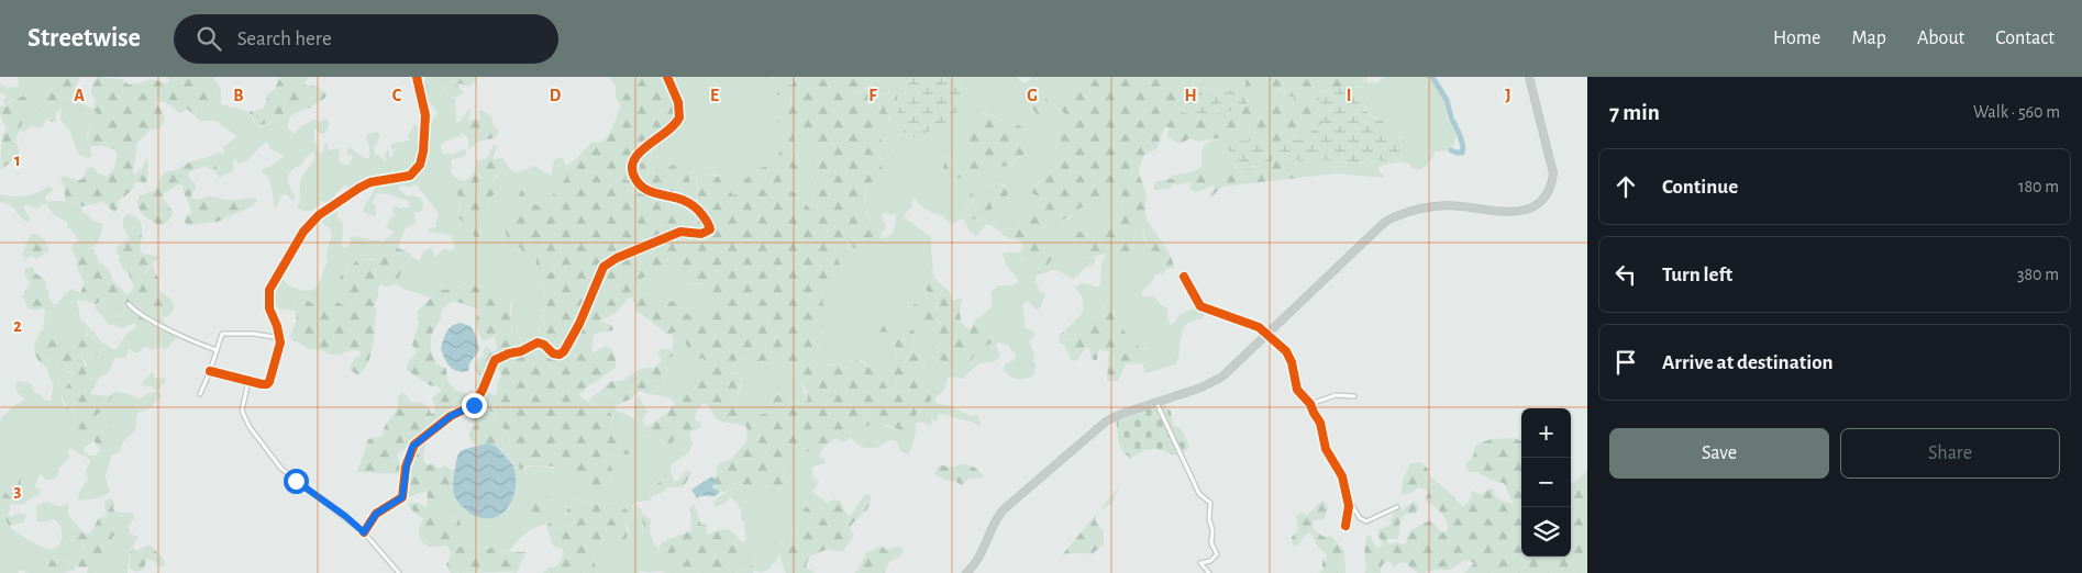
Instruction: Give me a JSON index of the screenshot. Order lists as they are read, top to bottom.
{
  "page": {
    "header": "Streetwise",
    "search": "Search here",
    "nav": [
      "Home",
      "Map",
      "About",
      "Contact"
    ],
    "heading": ["7 min", "Walk · 560 m"],
    "list": [
      ["Continue", "180 m"],
      ["Turn left", "380 m"],
      "Arrive at destination"
    ],
    "map_buttons": ["+", "−"],
    "buttons": ["Save", "Share"]
  },
  "grid": {
    "columns": [
      "A",
      "B",
      "C",
      "D",
      "E",
      "F",
      "G",
      "H",
      "I",
      "J"
    ],
    "rows": ["1", "2", "3"]
  }
}
